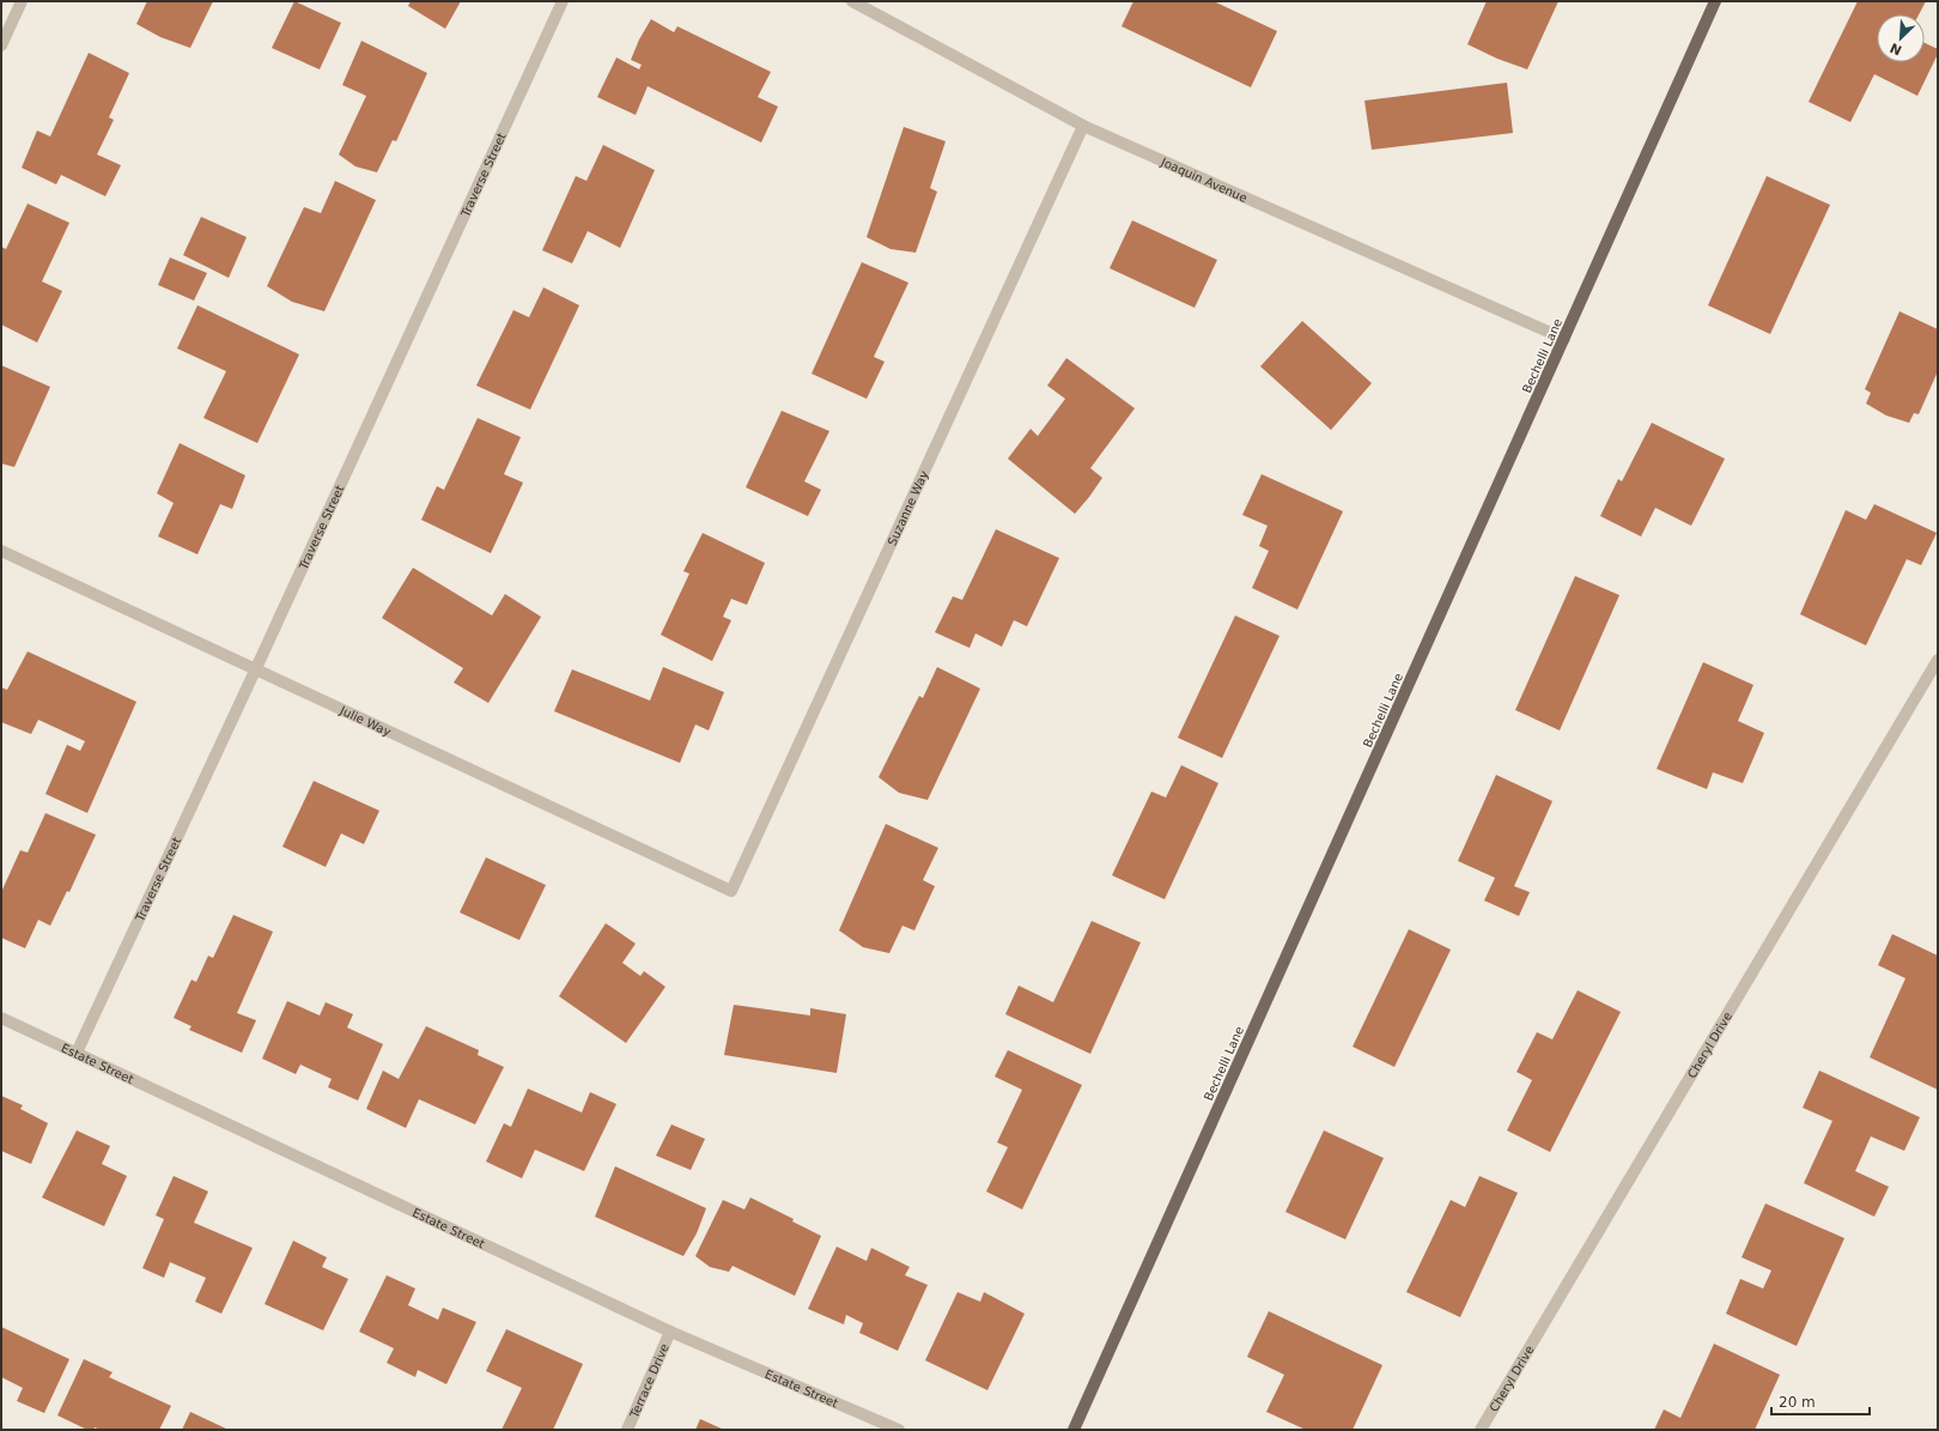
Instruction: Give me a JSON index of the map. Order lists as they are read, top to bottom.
{
  "streets": {
    "main road": ["Bechelli Lane"],
    "street": [
      "Traverse Street",
      "Joaquin Avenue",
      "Suzanne Way",
      "Julie Way",
      "Cheryl Drive",
      "Estate Street",
      "Terrace Drive"
    ]
  },
  "crossings": [
    ["Traverse Street", "Julie Way"],
    ["Traverse Street", "Estate Street"],
    ["Joaquin Avenue", "Bechelli Lane"],
    ["Joaquin Avenue", "Suzanne Way"],
    ["Suzanne Way", "Julie Way"],
    ["Estate Street", "Terrace Drive"]
  ],
  "scale_bar": "20 m",
  "north": "bottom left"
}
